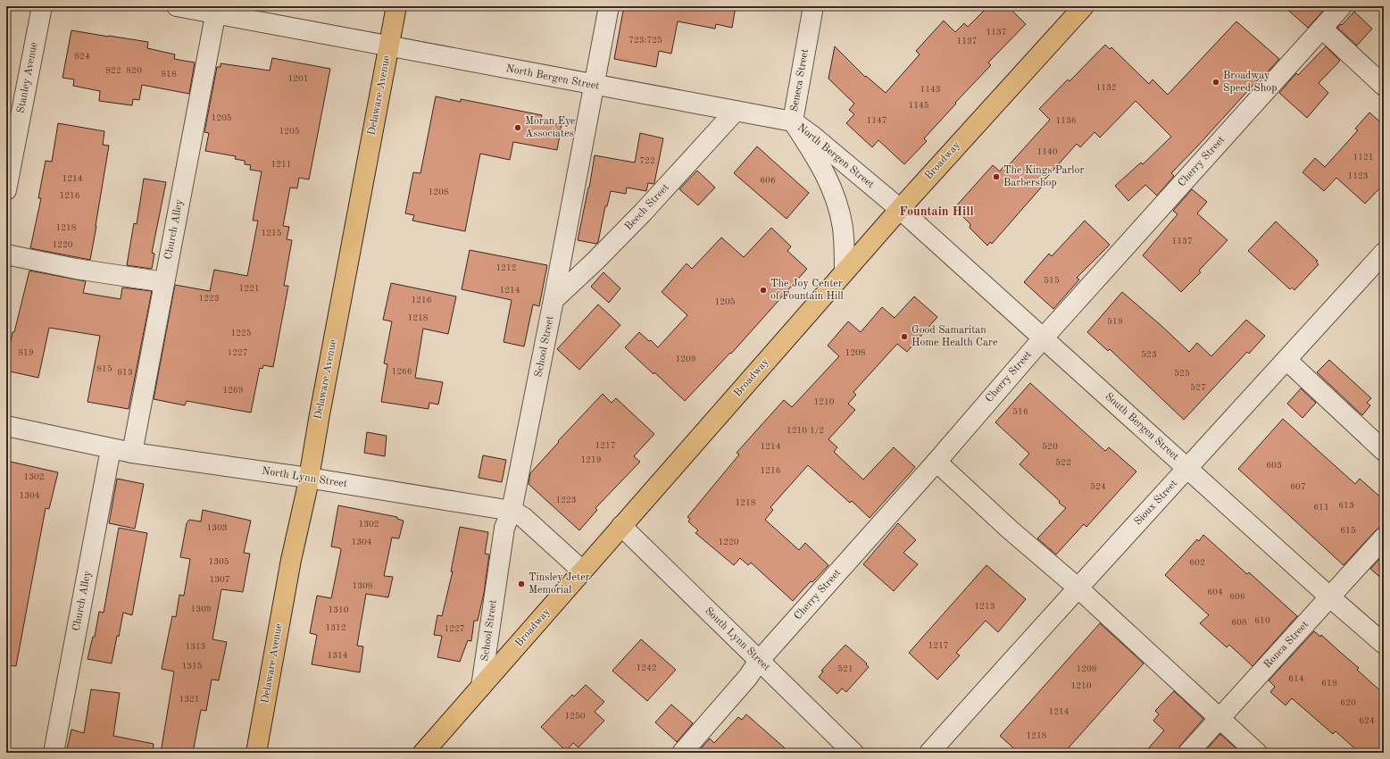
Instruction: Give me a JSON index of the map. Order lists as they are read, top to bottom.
{
  "streets": {
    "main road": ["Delaware Avenue", "Broadway"],
    "street": [
      "Stanley Avenue",
      "North Bergen Street",
      "Seneca Street",
      "Cherry Street",
      "Beech Street",
      "Church Alley",
      "School Street",
      "South Bergen Street",
      "North Lynn Street",
      "Sioux Street",
      "South Lynn Street",
      "Ronca Street"
    ]
  },
  "crossings": [
    ["North Bergen Street", "Seneca Street"],
    ["North Bergen Street", "Delaware Avenue"],
    ["North Bergen Street", "Broadway"],
    ["North Bergen Street", "Beech Street"],
    ["North Bergen Street", "Church Alley"],
    ["North Bergen Street", "School Street"],
    ["North Bergen Street", "South Bergen Street"],
    ["Seneca Street", "Broadway"],
    ["Delaware Avenue", "North Lynn Street"],
    ["Broadway", "School Street"],
    ["Broadway", "South Bergen Street"],
    ["Broadway", "North Lynn Street"],
    ["Broadway", "South Lynn Street"],
    ["Cherry Street", "South Bergen Street"],
    ["Cherry Street", "South Lynn Street"],
    ["Beech Street", "School Street"],
    ["Church Alley", "North Lynn Street"],
    ["School Street", "North Lynn Street"],
    ["South Bergen Street", "Sioux Street"],
    ["South Bergen Street", "Ronca Street"]
  ],
  "districts": ["Fountain Hill"],
  "places": [
    "Broadway Speed Shop",
    "Moran Eye Associates",
    "The Kings Parlor Barbershop",
    "The Joy Center of Fountain Hill",
    "Good Samaritan Home Health Care",
    "Tinsley Jeter Memorial"
  ],
  "house_numbers": [
    "1137",
    "723;725",
    "1137",
    "824",
    "822",
    "820",
    "818",
    "1201",
    "1132",
    "1143",
    "1145",
    "1205",
    "1147",
    "1136",
    "1205",
    "1140",
    "1121",
    "722",
    "1211",
    "1123",
    "1214",
    "606",
    "1208",
    "1216",
    "1218",
    "1215",
    "1137",
    "1220",
    "1212",
    "515",
    "1221",
    "1214",
    "1223",
    "1216",
    "1205",
    "1218",
    "519",
    "1225",
    "819",
    "1227",
    "1208",
    "523",
    "1209",
    "815",
    "1266",
    "813",
    "525",
    "527",
    "1269",
    "1210",
    "516",
    "1210 1/2",
    "1217",
    "1214",
    "520",
    "1219",
    "522",
    "603",
    "1216",
    "1302",
    "524",
    "607",
    "1304",
    "1223",
    "1218",
    "613",
    "611",
    "1302",
    "1303",
    "615",
    "1304",
    "1220",
    "1305",
    "602",
    "1307",
    "1308",
    "604",
    "606",
    "1213",
    "1309",
    "1310",
    "610",
    "608",
    "1312",
    "1227",
    "1217",
    "1313",
    "1314",
    "1315",
    "1242",
    "521",
    "1208",
    "614",
    "618",
    "1210",
    "1321",
    "620",
    "1214",
    "1250",
    "624",
    "1218"
  ]
}
